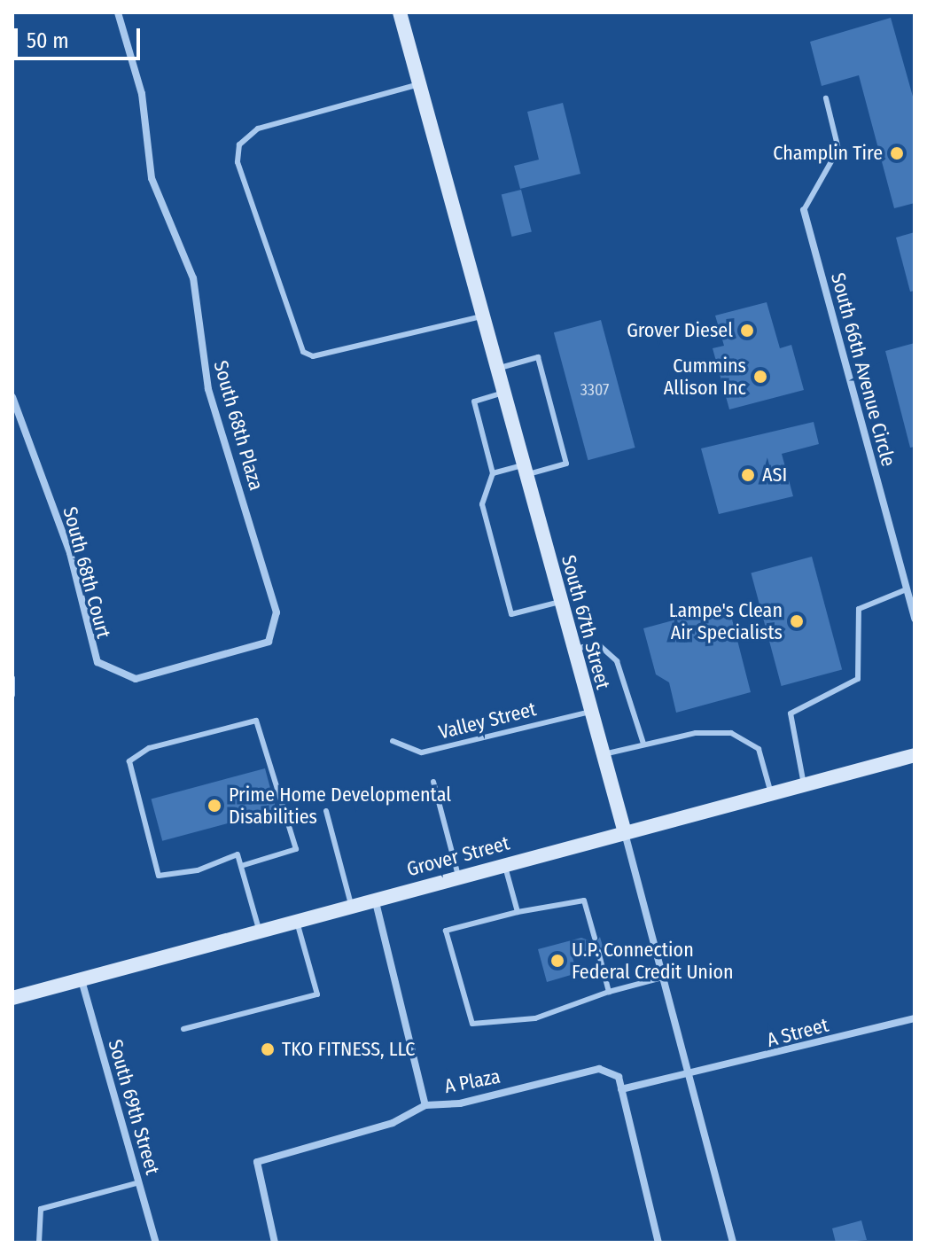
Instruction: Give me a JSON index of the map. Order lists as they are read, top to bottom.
{
  "streets": {
    "main road": ["South 67th Street", "Grover Street"],
    "street": [
      "South 66th Avenue Circle",
      "South 68th Plaza",
      "South 68th Court",
      "A Street",
      "A Plaza",
      "South 69th Street"
    ],
    "lane": ["Valley Street"]
  },
  "crossings": [
    ["South 68th Plaza", "South 68th Court"],
    ["South 67th Street", "Valley Street"],
    ["South 67th Street", "Grover Street"],
    ["South 67th Street", "A Street"],
    ["Grover Street", "South 69th Street"]
  ],
  "places": [
    "Champlin Tire",
    "Grover Diesel",
    "Cummins Allison Inc",
    "ASI",
    "Lampe's Clean Air Specialists",
    "Prime Home Developmental Disabilities",
    "U.P. Connection Federal Credit Union",
    "TKO FITNESS, LLC"
  ],
  "house_numbers": ["3307"],
  "scale_bar": "50 m"
}
